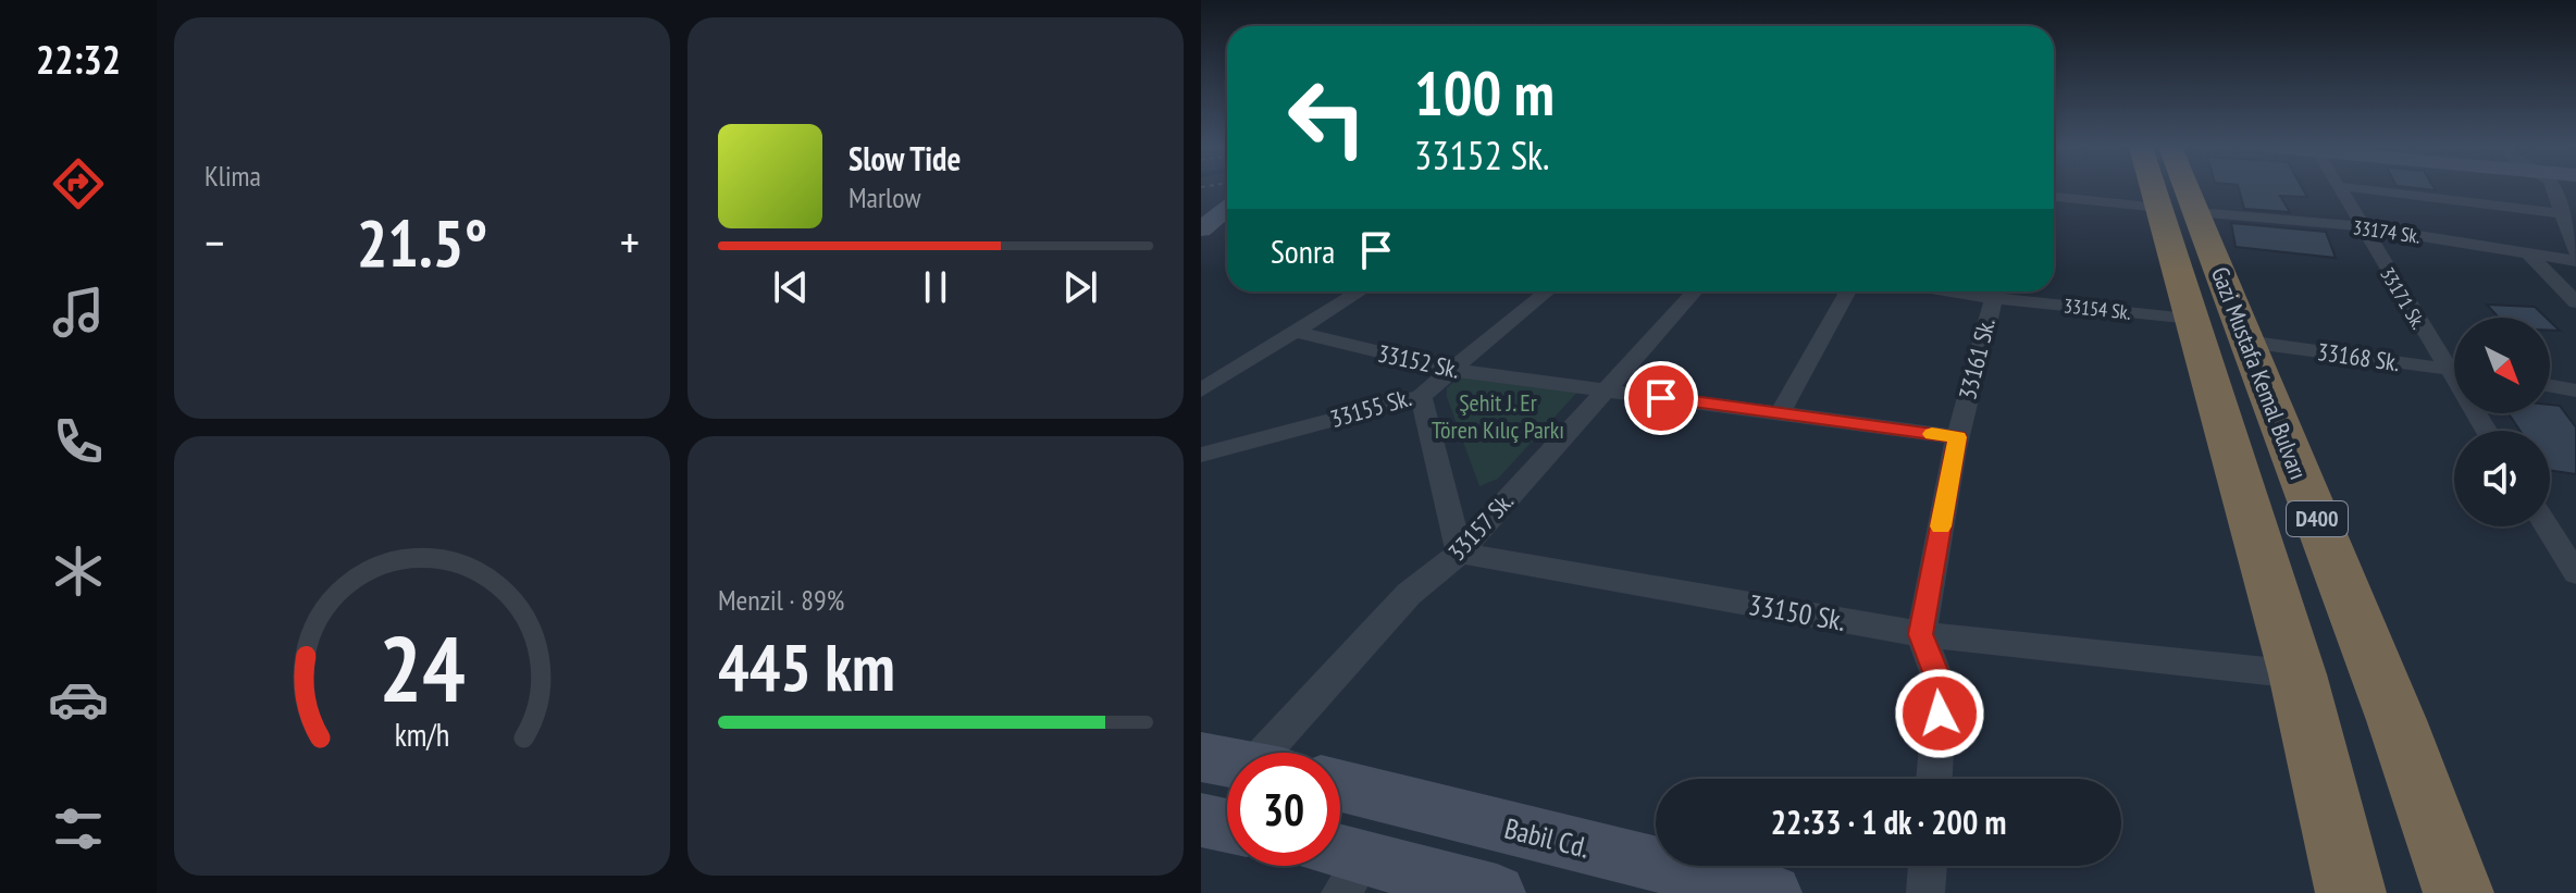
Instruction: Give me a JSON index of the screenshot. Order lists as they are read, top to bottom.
{
  "streets": {
    "highway": ["Gazi Mustafa Kemal Bulvarı", "D400"],
    "street": [
      "33174 Sk.",
      "33171 Sk.",
      "33154 Sk.",
      "33168 Sk.",
      "33161 Sk.",
      "33152 Sk.",
      "33155 Sk.",
      "33157 Sk.",
      "33150 Sk.",
      "Babil Cd."
    ]
  },
  "crossings": [
    ["33174 Sk.", "33171 Sk."],
    ["33174 Sk.", "Gazi Mustafa Kemal Bulvarı"],
    ["33171 Sk.", "33168 Sk."],
    ["33154 Sk.", "Gazi Mustafa Kemal Bulvarı"],
    ["33168 Sk.", "Gazi Mustafa Kemal Bulvarı"],
    ["33161 Sk.", "33152 Sk."],
    ["33161 Sk.", "33150 Sk."],
    ["33152 Sk.", "33155 Sk."],
    ["33152 Sk.", "33157 Sk."],
    ["Gazi Mustafa Kemal Bulvarı", "33150 Sk."],
    ["33157 Sk.", "33150 Sk."]
  ],
  "parks": ["Şehit J. Er Tören Kılıç Parkı"],
  "north": "bottom right",
  "page": {
    "tabs": "22:32",
    "tile": [
      "Klima",
      ["Menzil · 89%", "445 km"]
    ],
    "turn": ["100 m", "33152 Sk."],
    "song": ["Slow Tide", "Marlow"],
    "heat": ["−", "21.5°", "+"],
    "then": "Sonra",
    "limit": "30",
    "trip": "22:33 · 1 dk · 200 m",
    "gauge": ["24", "km/h"]
  }
}
